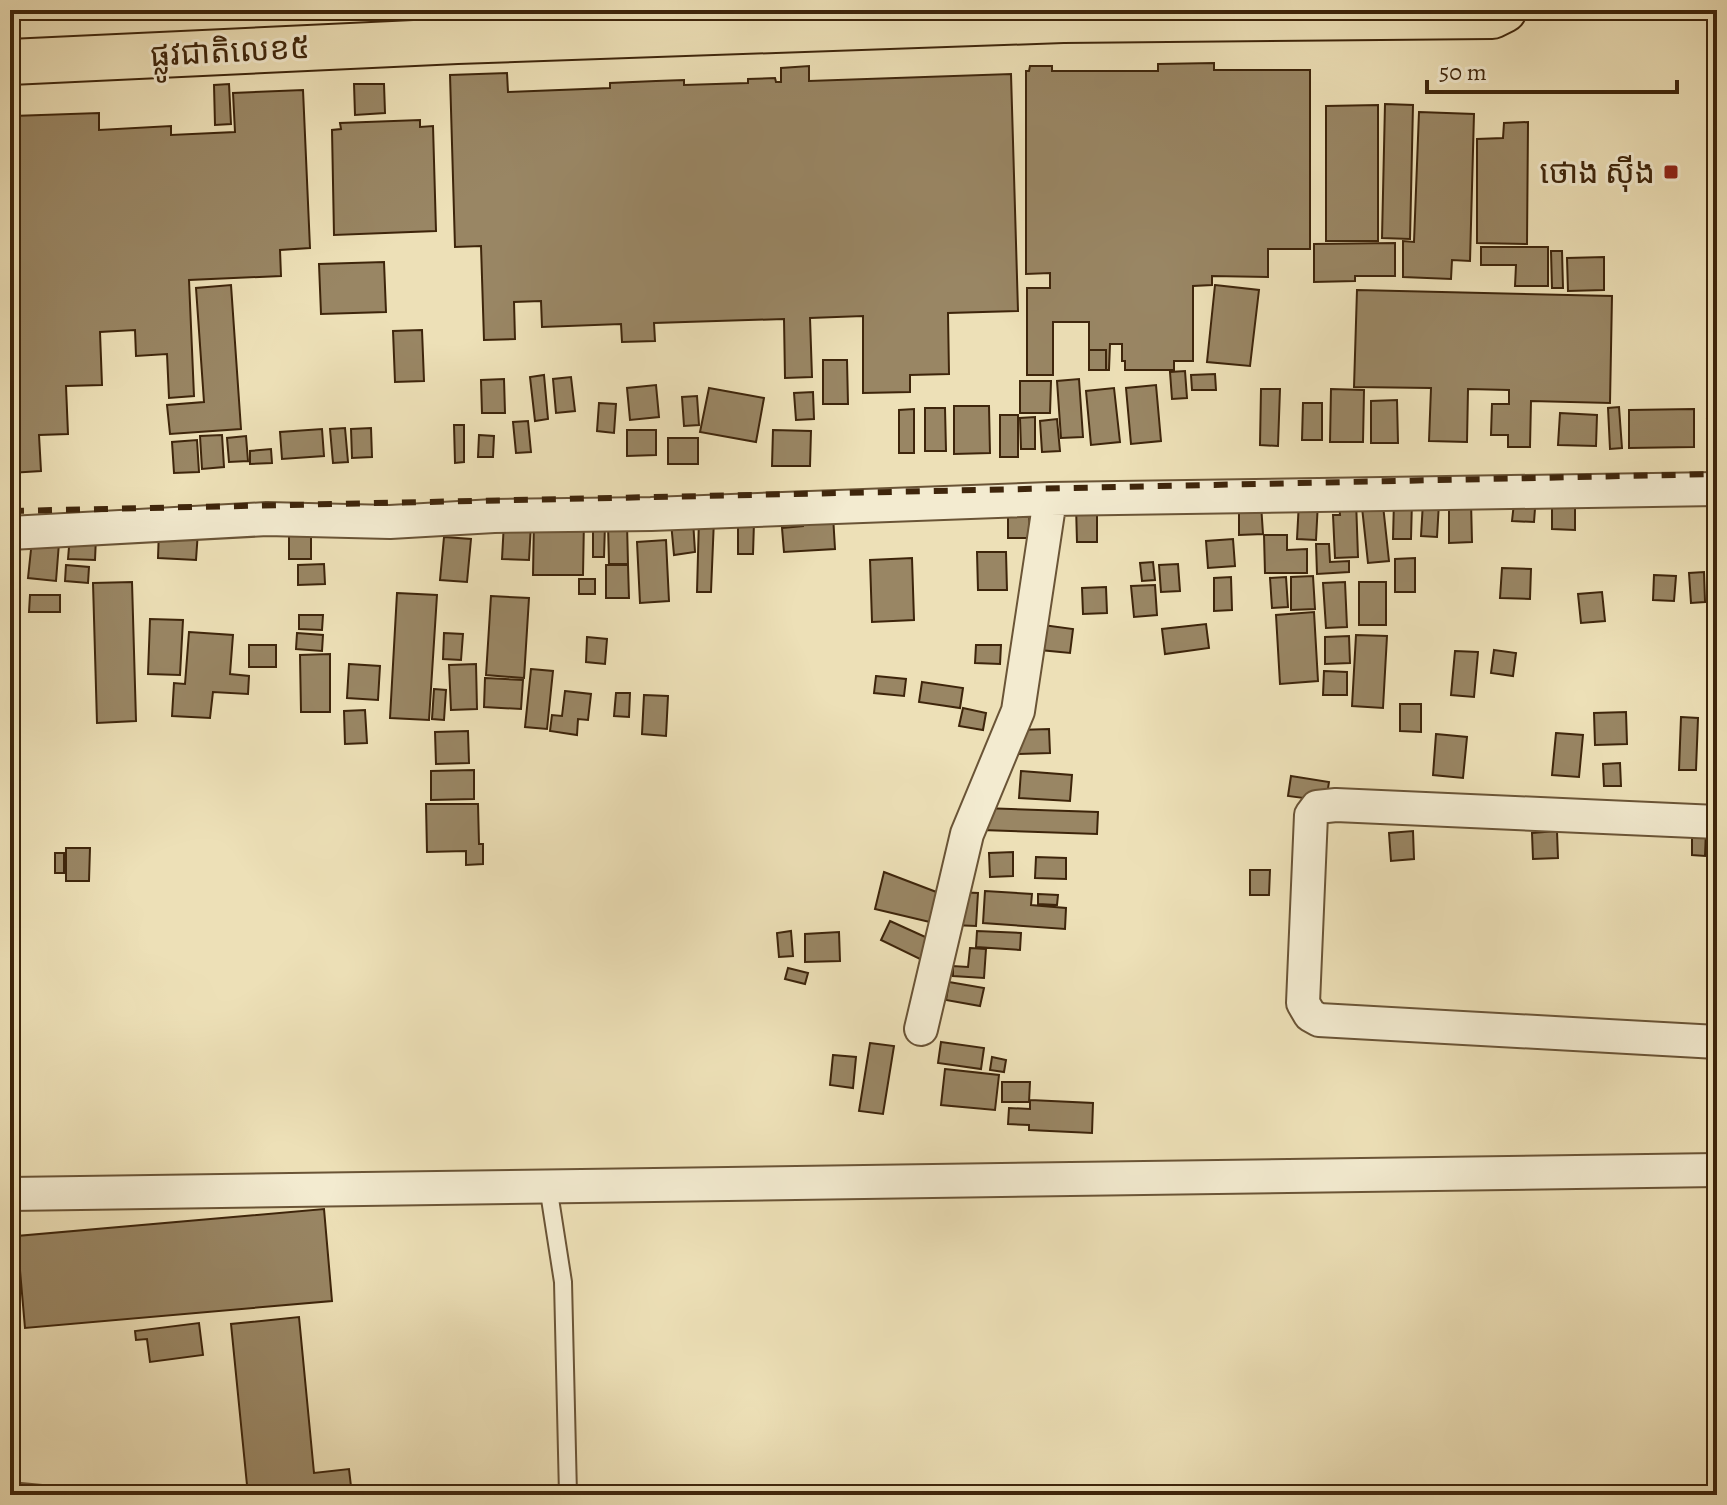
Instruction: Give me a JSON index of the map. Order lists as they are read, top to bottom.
{
  "streets": {
    "highway": ["ផ្លូវជាតិលេខ៥"]
  },
  "places": {
    "transit": ["ថោង ស៊ីង"]
  },
  "scale_bar": "50 m"
}
